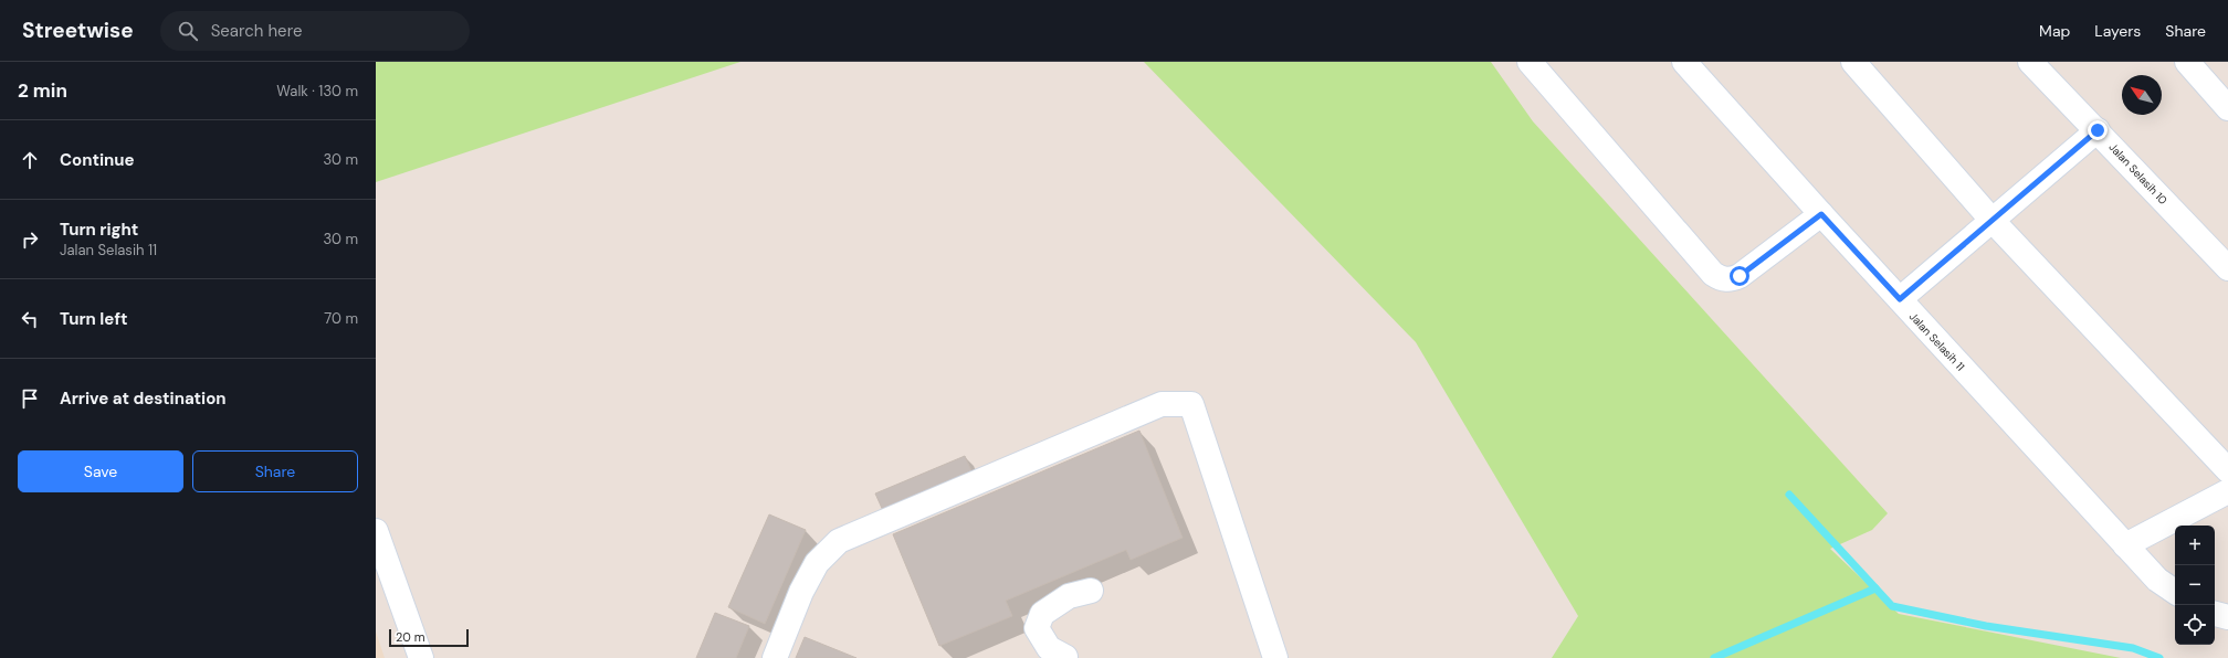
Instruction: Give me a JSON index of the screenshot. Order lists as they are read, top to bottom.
{
  "streets": {
    "street": ["Jalan Selasih 10", "Jalan Selasih 11"]
  },
  "scale_bar": "20 m",
  "north": "top left",
  "page": {
    "header": "Streetwise",
    "search": "Search here",
    "nav": ["Map", "Layers", "Share"],
    "heading": ["2 min", "Walk · 130 m"],
    "list": [
      ["Continue", "30 m"],
      ["Turn right", "Jalan Selasih 11", "30 m"],
      ["Turn left", "70 m"],
      "Arrive at destination"
    ],
    "buttons": ["Save", "Share"],
    "map_buttons": ["+", "−"],
    "scale": "20 m"
  }
}
